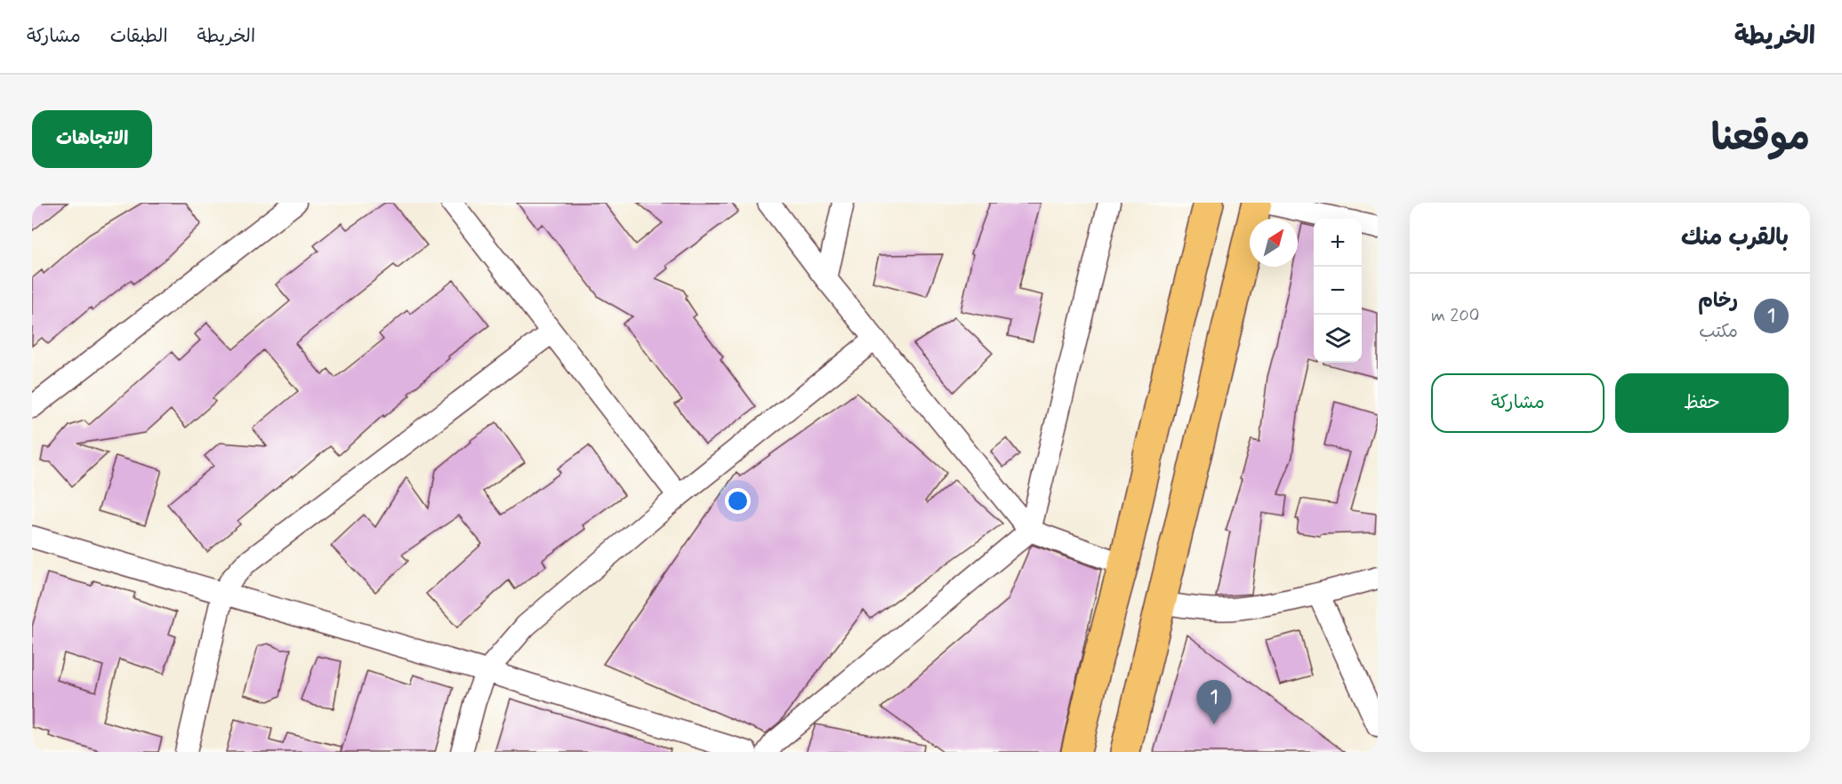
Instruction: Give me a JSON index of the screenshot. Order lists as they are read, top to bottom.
{
  "north": "top right",
  "page": {
    "header": "الخريطة",
    "nav": ["الخريطة", "الطبقات", "مشاركة"],
    "title": "موقعنا",
    "buttons": [
      "الاتجاهات",
      ["حفظ", "مشاركة"]
    ],
    "heading": "بالقرب منك",
    "map_buttons": ["+", "−"],
    "list": [
      {
        "mark": "1",
        "name": "رخام",
        "note": "مكتب",
        "value": "200 m"
      }
    ],
    "pins": "1"
  }
}
